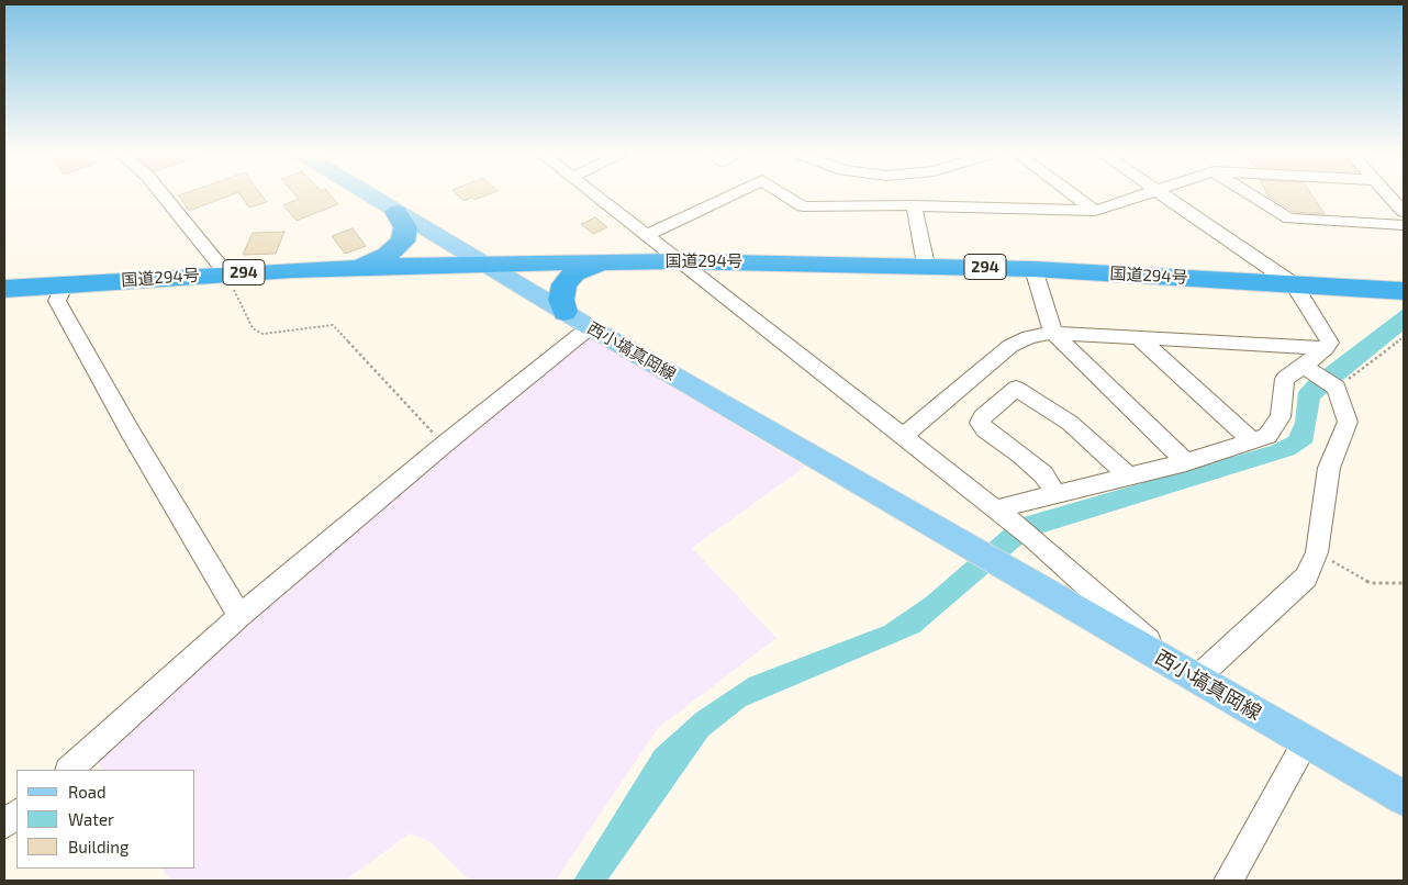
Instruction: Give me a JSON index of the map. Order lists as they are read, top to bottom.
{
  "streets": {
    "highway": ["国道294号", "294"],
    "main road": ["西小塙真岡線"]
  },
  "crossings": [
    ["国道294号", "西小塙真岡線"]
  ],
  "legend": ["Road", "Water", "Building"]
}
